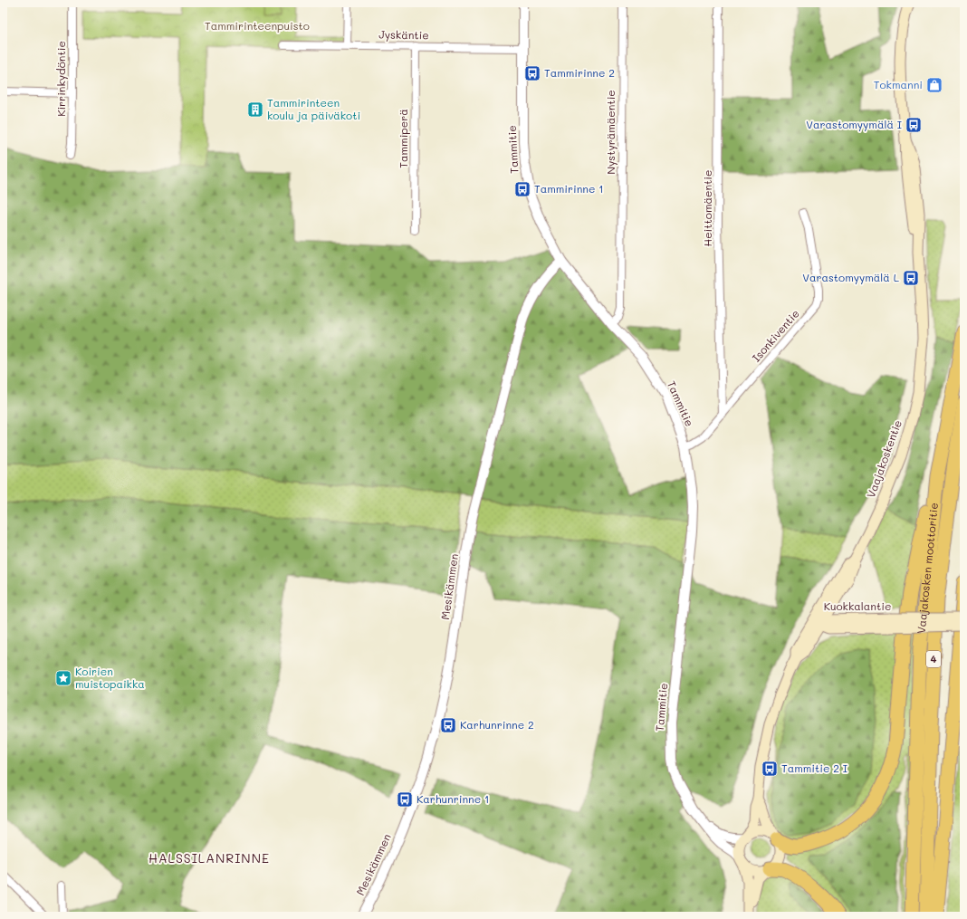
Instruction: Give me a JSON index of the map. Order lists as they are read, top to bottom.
{
  "streets": {
    "highway": ["Vaajakosken moottoritie", "4"],
    "main road": ["Vaajakoskentie", "Kuokkalantie"],
    "street": [
      "Jyskäntie",
      "Kirrinkydöntie",
      "Nystyrämäentie",
      "Tammiperä",
      "Tammitie",
      "Heittomäentie",
      "Isonkiventie",
      "Mesikämmen"
    ]
  },
  "crossings": [
    ["Jyskäntie", "Tammiperä"],
    ["Jyskäntie", "Tammitie"],
    ["Nystyrämäentie", "Tammitie"],
    ["Tammitie", "Isonkiventie"],
    ["Tammitie", "Vaajakoskentie"],
    ["Tammitie", "Mesikämmen"],
    ["Heittomäentie", "Isonkiventie"],
    ["Vaajakoskentie", "Kuokkalantie"]
  ],
  "districts": ["HALSSILANRINNE"],
  "parks": ["Tammirinteenpuisto"],
  "places": {
    "bus stop": [
      "Tammirinne 2",
      "Varastomyymälä I",
      "Tammirinne 1",
      "Varastomyymälä L",
      "Karhunrinne 2",
      "Tammitie 2 I",
      "Karhunrinne 1"
    ],
    "shop": ["Tokmanni"],
    "building": ["Tammirinteen koulu ja päiväkoti"],
    "place": ["Koirien muistopaikka"]
  }
}
